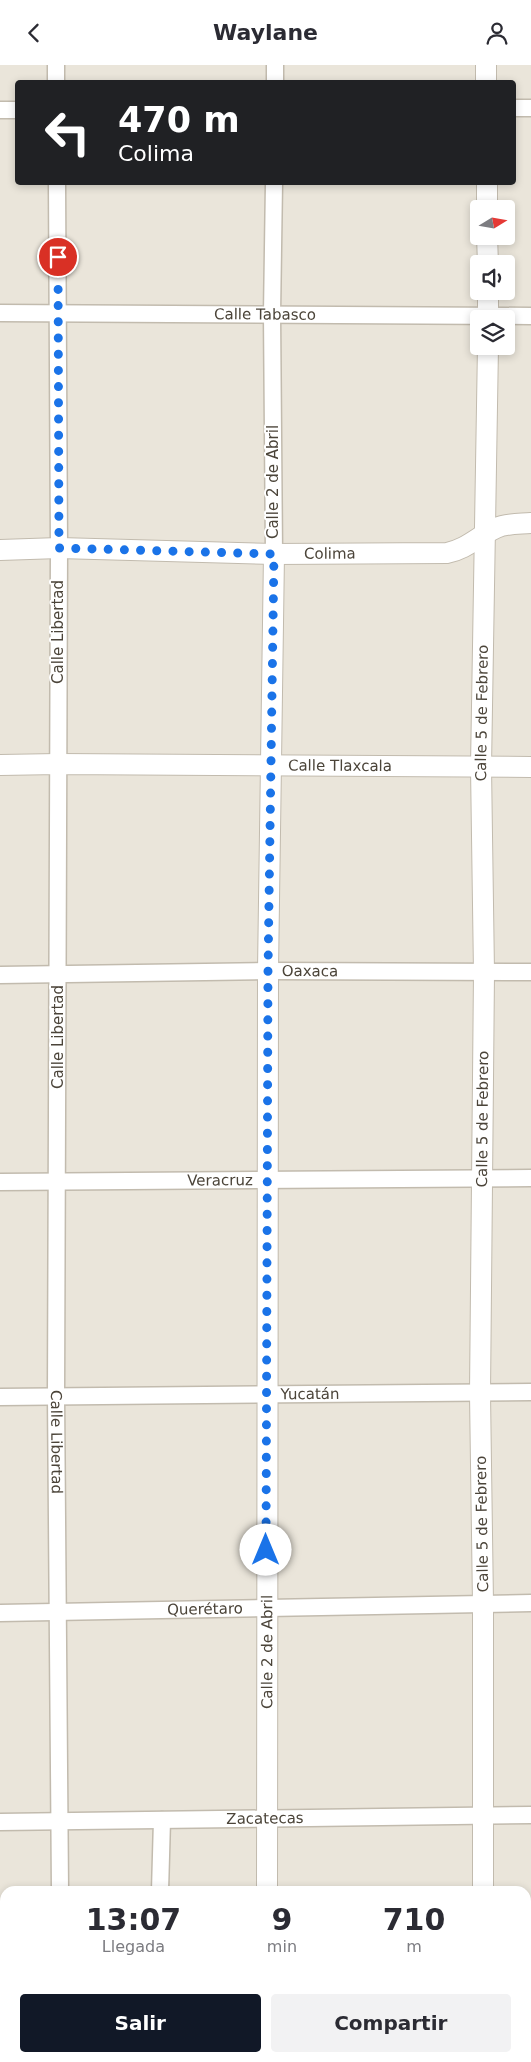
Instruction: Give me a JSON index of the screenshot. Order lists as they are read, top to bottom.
{
  "streets": {
    "street": [
      "Calle Tabasco",
      "Calle 2 de Abril",
      "Colima",
      "Calle Libertad",
      "Calle 5 de Febrero",
      "Calle Tlaxcala",
      "Oaxaca",
      "Veracruz",
      "Yucatán",
      "Querétaro",
      "Zacatecas"
    ]
  },
  "crossings": [
    ["Calle Tabasco", "Calle 2 de Abril"],
    ["Calle Tabasco", "Calle Libertad"],
    ["Calle 2 de Abril", "Colima"],
    ["Calle 2 de Abril", "Calle Tlaxcala"],
    ["Calle 2 de Abril", "Oaxaca"],
    ["Calle 2 de Abril", "Veracruz"],
    ["Calle 2 de Abril", "Yucatán"],
    ["Calle 2 de Abril", "Querétaro"],
    ["Calle 2 de Abril", "Zacatecas"],
    ["Colima", "Calle Libertad"],
    ["Colima", "Calle 5 de Febrero"],
    ["Calle Libertad", "Calle Tlaxcala"],
    ["Calle Libertad", "Oaxaca"],
    ["Calle Libertad", "Veracruz"],
    ["Calle Libertad", "Yucatán"],
    ["Calle Libertad", "Querétaro"],
    ["Calle Libertad", "Zacatecas"],
    ["Calle 5 de Febrero", "Calle Tlaxcala"],
    ["Calle 5 de Febrero", "Oaxaca"],
    ["Calle 5 de Febrero", "Veracruz"],
    ["Calle 5 de Febrero", "Yucatán"],
    ["Calle 5 de Febrero", "Querétaro"],
    ["Calle 5 de Febrero", "Zacatecas"]
  ],
  "north": "right",
  "page": {
    "header": "Waylane",
    "turn": ["470 m", "Colima"],
    "eta": [
      "13:07",
      "Llegada",
      "9",
      "min",
      "710",
      "m"
    ],
    "buttons": ["Salir", "Compartir"]
  }
}
